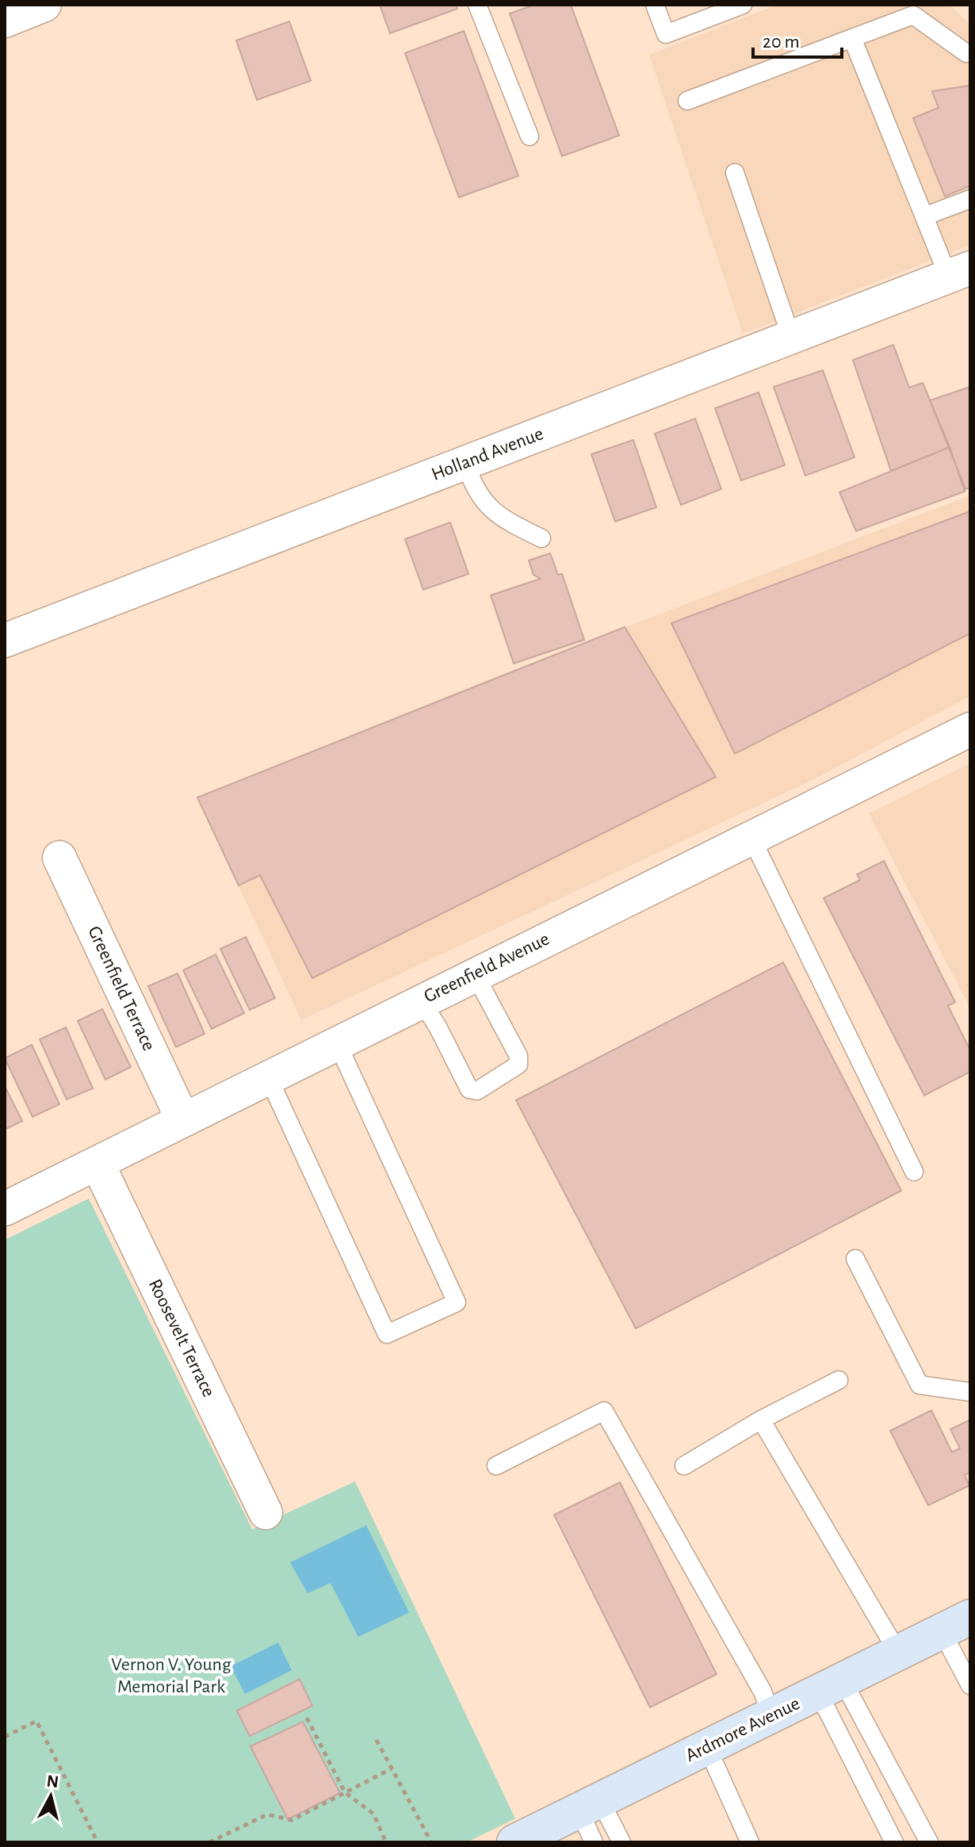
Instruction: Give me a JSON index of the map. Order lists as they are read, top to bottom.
{
  "streets": {
    "street": [
      "Holland Avenue",
      "Greenfield Avenue",
      "Greenfield Terrace",
      "Roosevelt Terrace",
      "Ardmore Avenue"
    ]
  },
  "crossings": [
    ["Greenfield Avenue", "Greenfield Terrace"],
    ["Greenfield Avenue", "Roosevelt Terrace"]
  ],
  "parks": ["Vernon V. Young Memorial Park"],
  "scale_bar": "20 m",
  "north": "top"
}
